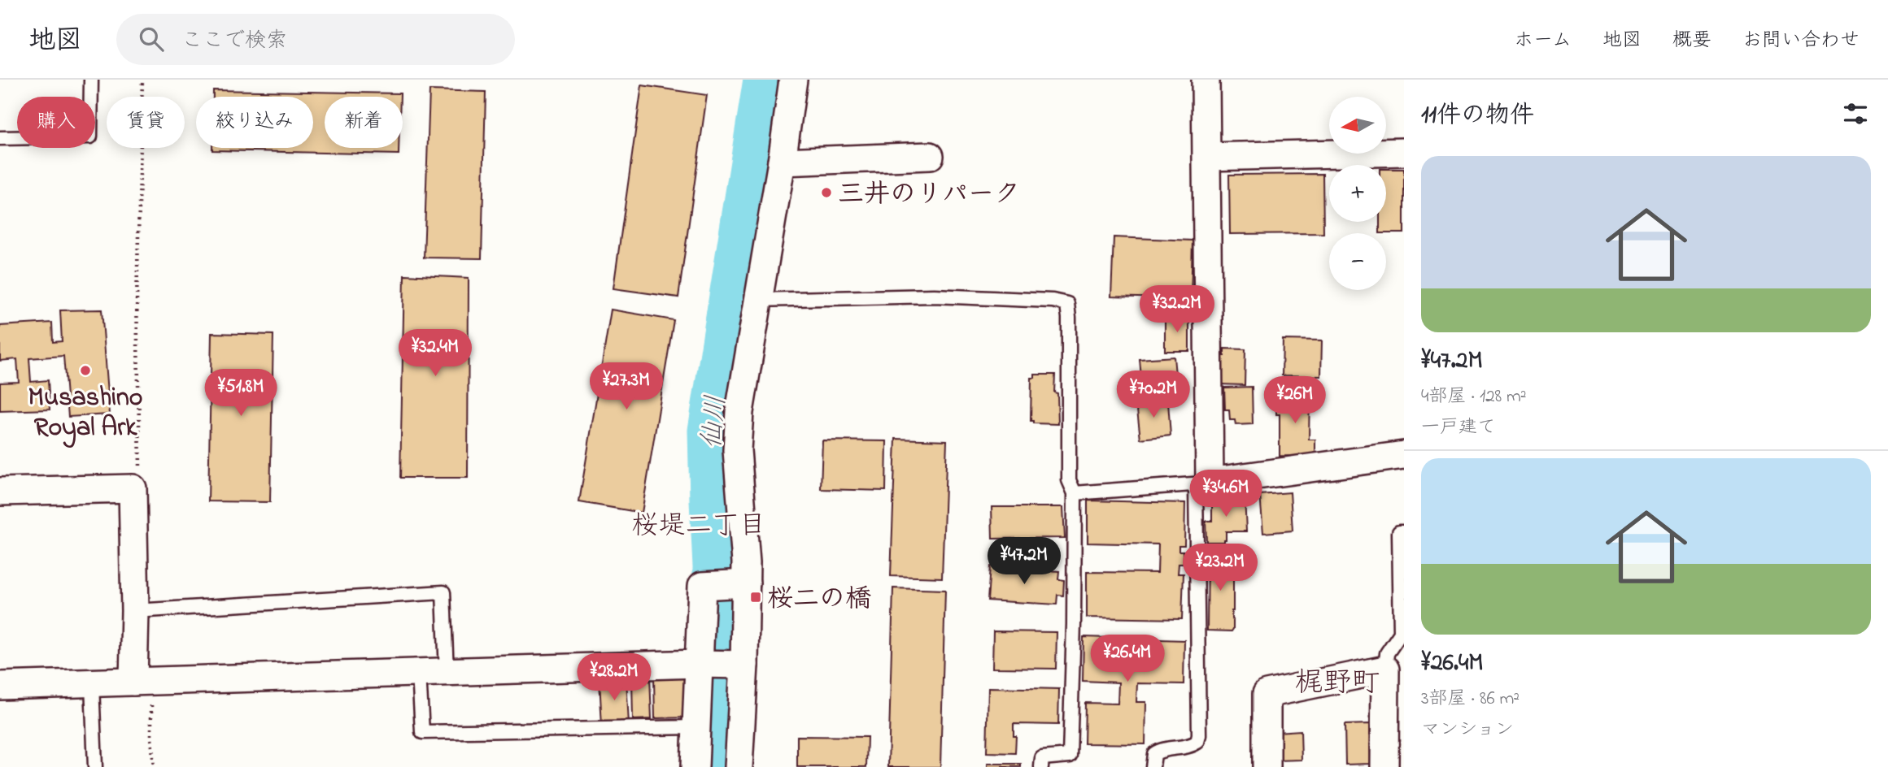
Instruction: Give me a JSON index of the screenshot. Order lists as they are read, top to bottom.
{
  "districts": ["桜堤二丁目", "梶野町"],
  "water": ["仙川"],
  "places": {
    "other": ["三井のリパーク", "Musashino Royal Ark"],
    "transit": ["桜二の橋"]
  },
  "north": "left",
  "page": {
    "header": "地図",
    "search": "ここで検索",
    "nav": [
      "ホーム",
      "地図",
      "概要",
      "お問い合わせ"
    ],
    "heading": "11件の物件",
    "map_buttons": ["+", "−"],
    "chip": [
      "購入",
      "賃貸",
      "絞り込み",
      "新着"
    ],
    "list": [
      {
        "name": "¥47.2M",
        "note": "4部屋 · 128 m² · 一戸建て"
      },
      {
        "name": "¥26.4M",
        "note": "3部屋 · 86 m² · マンション"
      }
    ],
    "price": [
      "¥32.2M",
      "¥32.4M",
      "¥27.3M",
      "¥51.8M",
      "¥70.2M",
      "¥26M",
      "¥34.6M",
      "¥47.2M",
      "¥23.2M",
      "¥26.4M",
      "¥28.2M"
    ]
  }
}
